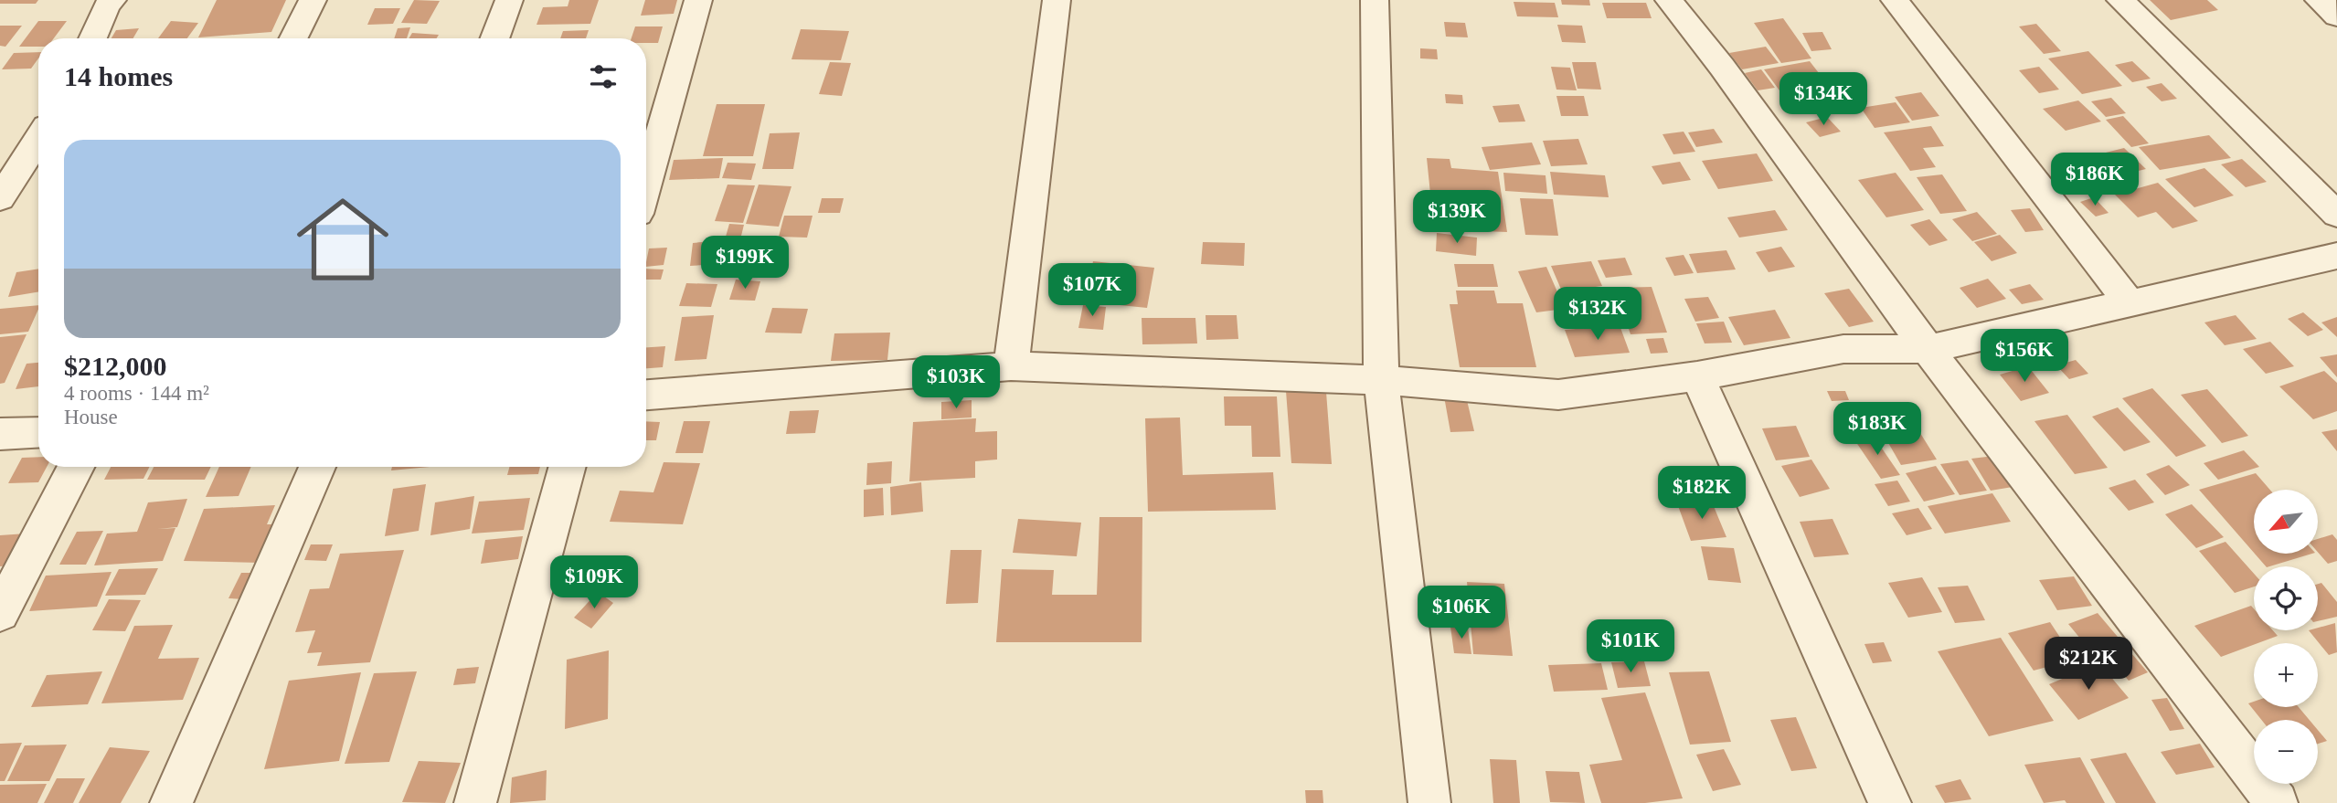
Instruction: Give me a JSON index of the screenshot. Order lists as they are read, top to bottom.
{
  "north": "bottom left",
  "page": {
    "heading": "14 homes",
    "price": [
      "$134K",
      "$186K",
      "$139K",
      "$199K",
      "$107K",
      "$132K",
      "$156K",
      "$103K",
      "$183K",
      "$182K",
      "$109K",
      "$106K",
      "$101K",
      "$212K"
    ],
    "list": [
      {
        "name": "$212,000",
        "note": "4 rooms · 144 m² · House"
      }
    ],
    "map_buttons": ["+", "−"]
  }
}
